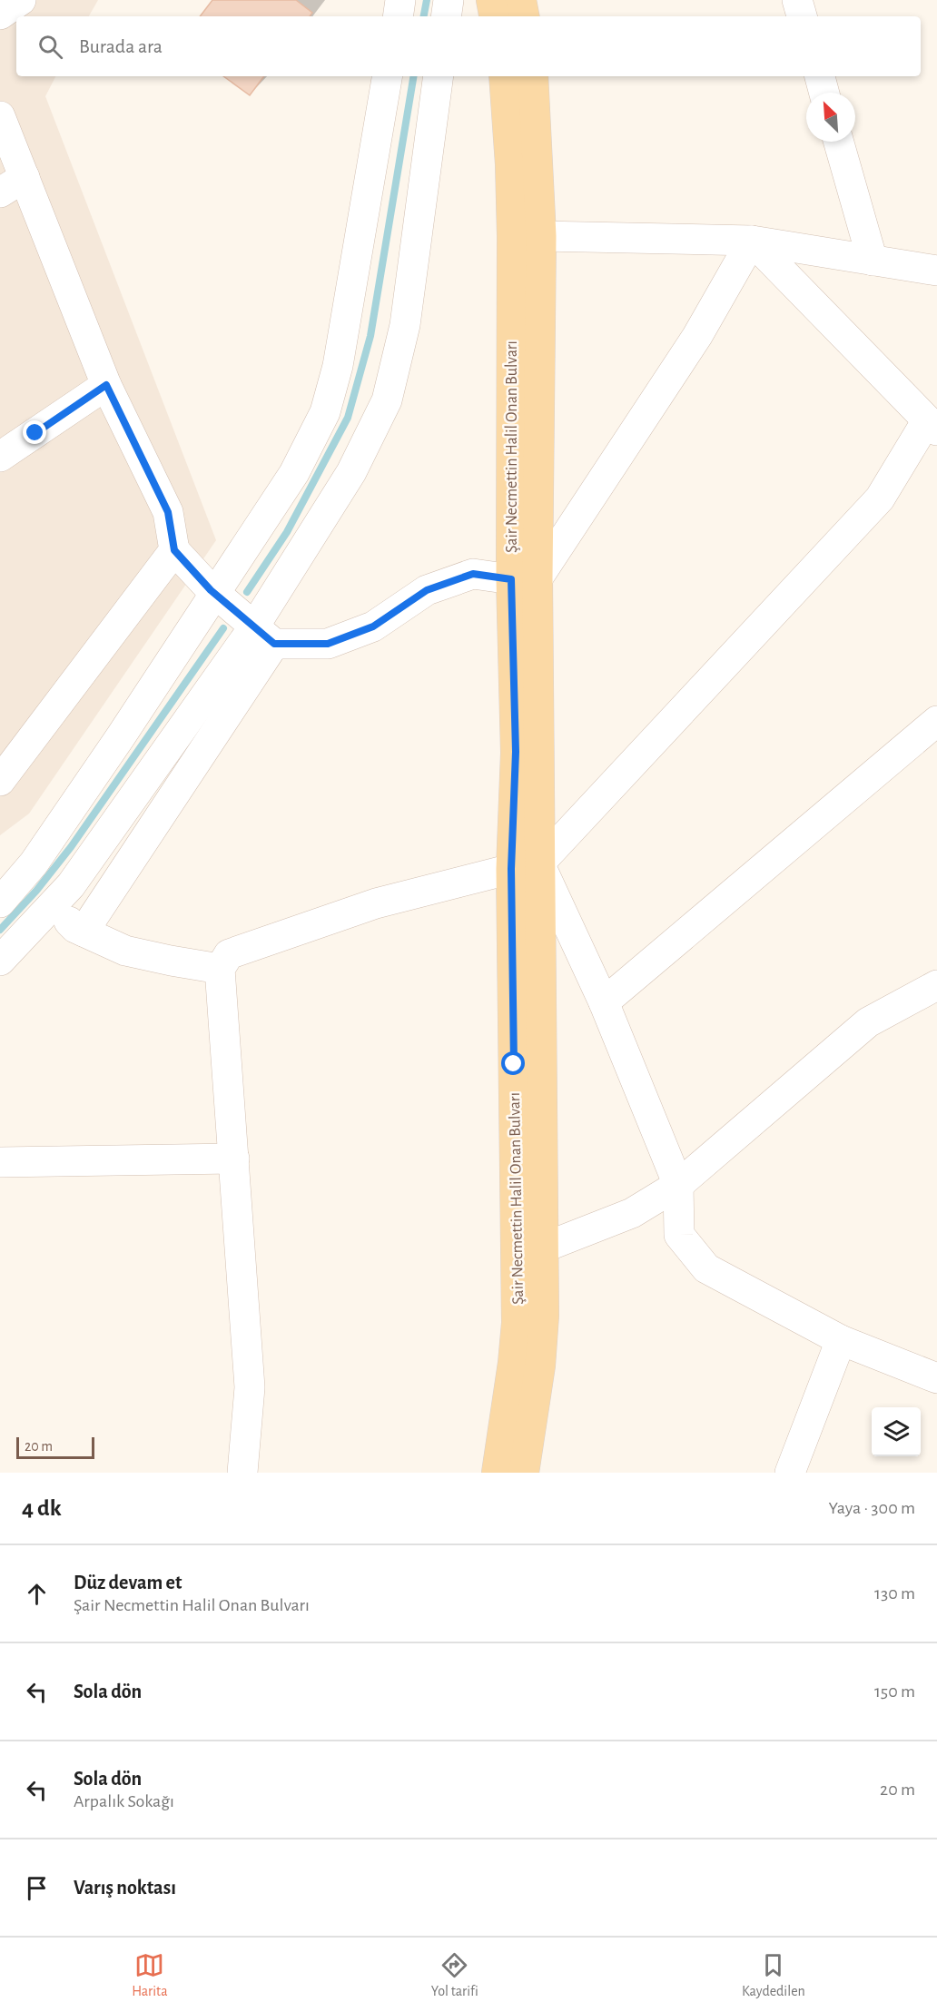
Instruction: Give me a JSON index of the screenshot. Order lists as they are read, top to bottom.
{
  "streets": {
    "main road": ["Şair Necmettin Halil Onan Bulvarı"]
  },
  "scale_bar": "20 m",
  "north": "top left",
  "page": {
    "search": "Burada ara",
    "scale": "20 m",
    "heading": ["4 dk", "Yaya · 300 m"],
    "list": [
      ["Düz devam et", "Şair Necmettin Halil Onan Bulvarı", "130 m"],
      ["Sola dön", "150 m"],
      ["Sola dön", "Arpalık Sokağı", "20 m"],
      "Varış noktası"
    ],
    "nav": ["Harita", "Yol tarifi", "Kaydedilen"]
  }
}
